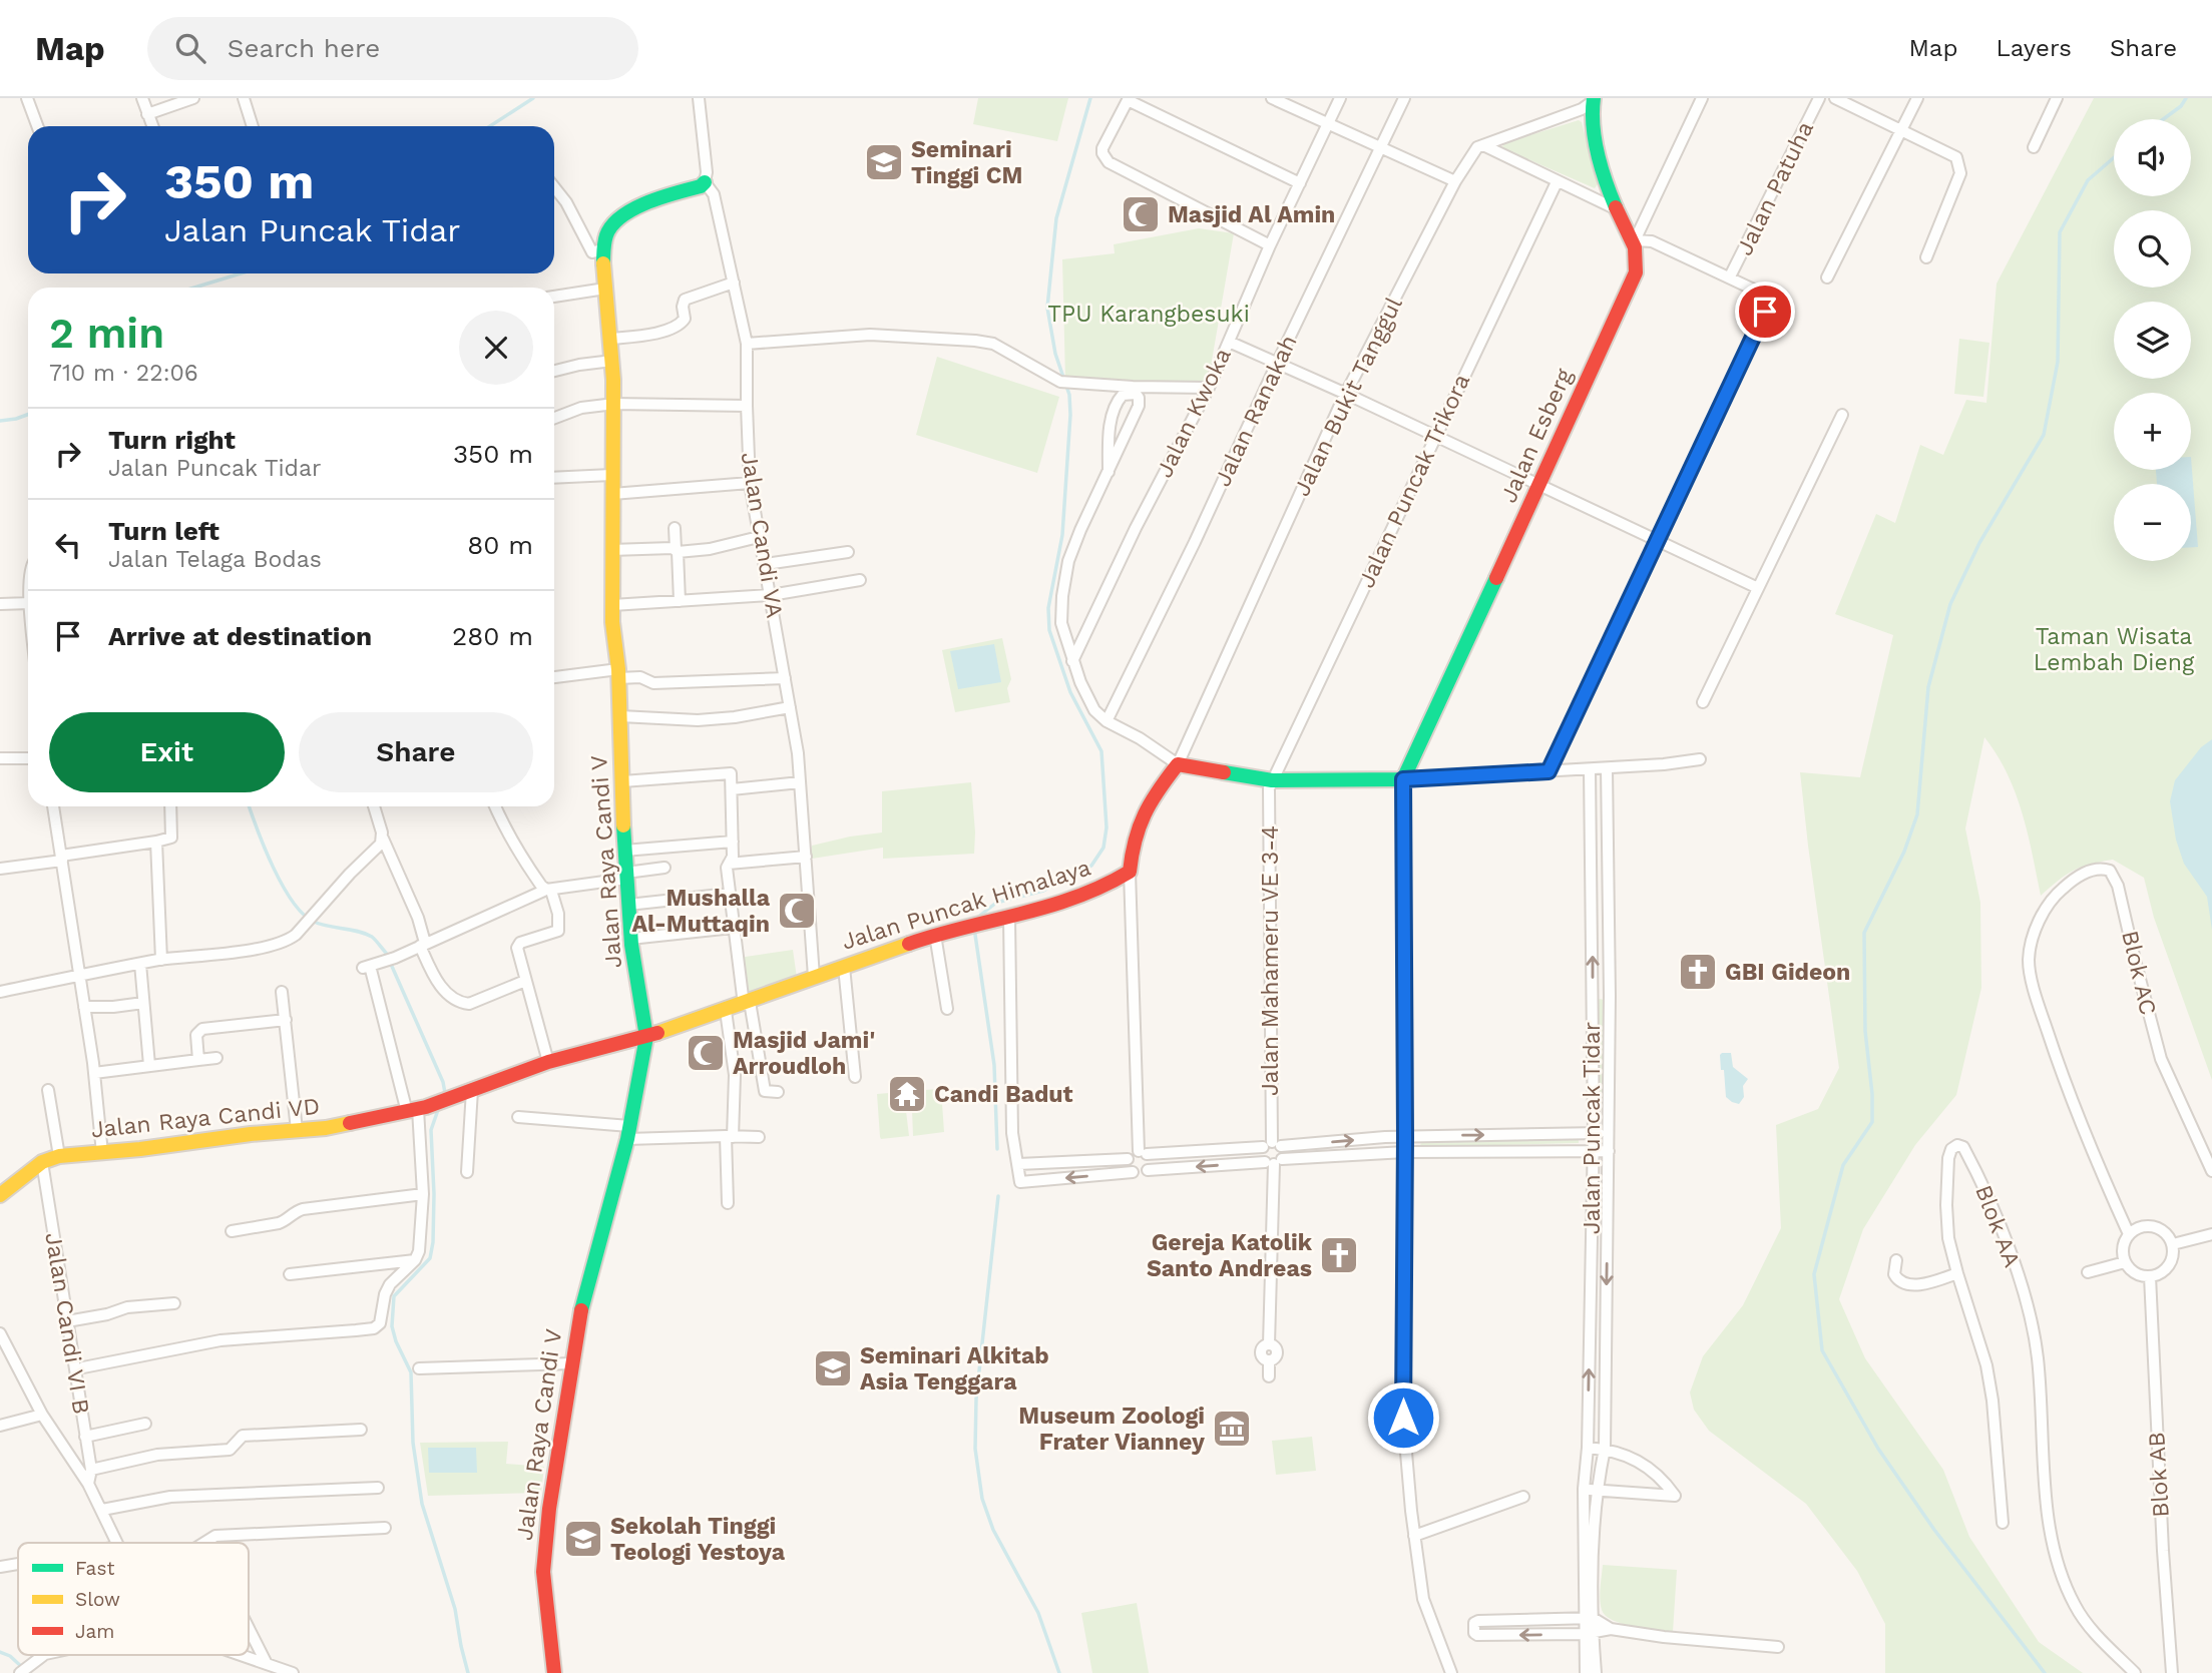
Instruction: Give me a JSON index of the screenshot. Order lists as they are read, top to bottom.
{
  "streets": {
    "street": [
      "Jalan Patuha",
      "Jalan Bukit Tanggul",
      "Jalan Ranakah",
      "Jalan Kwoka",
      "Jalan Esberg",
      "Jalan Puncak Trikora",
      "Jalan Candi VA",
      "Jalan Raya Candi V",
      "Jalan Puncak Himalaya",
      "Jalan Mahameru VE 3-4",
      "Blok AC",
      "Jalan Raya Candi VD",
      "Jalan Puncak Tidar",
      "Blok AA",
      "Jalan Candi VI B",
      "Blok AB"
    ]
  },
  "crossings": [
    ["Jalan Bukit Tanggul", "Jalan Esberg"],
    ["Jalan Puncak Trikora", "Jalan Mahameru VE 3-4"],
    ["Jalan Candi VA", "Jalan Raya Candi V"],
    ["Jalan Candi VA", "Jalan Puncak Himalaya"],
    ["Jalan Raya Candi V", "Jalan Puncak Himalaya"],
    ["Jalan Raya Candi V", "Jalan Raya Candi VD"],
    ["Jalan Puncak Himalaya", "Jalan Raya Candi VD"],
    ["Blok AC", "Blok AB"],
    ["Jalan Raya Candi VD", "Jalan Candi VI B"]
  ],
  "parks": ["TPU Karangbesuki", "Taman Wisata Lembah Dieng"],
  "places": {
    "school or university": ["Seminari Tinggi CM", "Seminari Alkitab Asia Tenggara", "Sekolah Tinggi Teologi Yestoya"],
    "mosque": ["Masjid Al Amin", "Mushalla Al-Muttaqin", "Masjid Jami' Arroudloh"],
    "church": ["GBI Gideon", "Gereja Katolik Santo Andreas"],
    "temple": ["Candi Badut"],
    "museum": ["Museum Zoologi Frater Vianney"]
  },
  "legend": ["Fast", "Slow", "Jam"],
  "page": {
    "header": "Map",
    "search": "Search here",
    "nav": ["Map", "Layers", "Share"],
    "map_buttons": ["+", "−"],
    "turn": ["350 m", "Jalan Puncak Tidar"],
    "heading": ["2 min", "710 m · 22:06"],
    "list": [
      {
        "name": "Turn right",
        "note": "Jalan Puncak Tidar",
        "value": "350 m"
      },
      {
        "name": "Turn left",
        "note": "Jalan Telaga Bodas",
        "value": "80 m"
      },
      {
        "name": "Arrive at destination",
        "value": "280 m"
      }
    ],
    "buttons": ["Exit", "Share"]
  }
}
